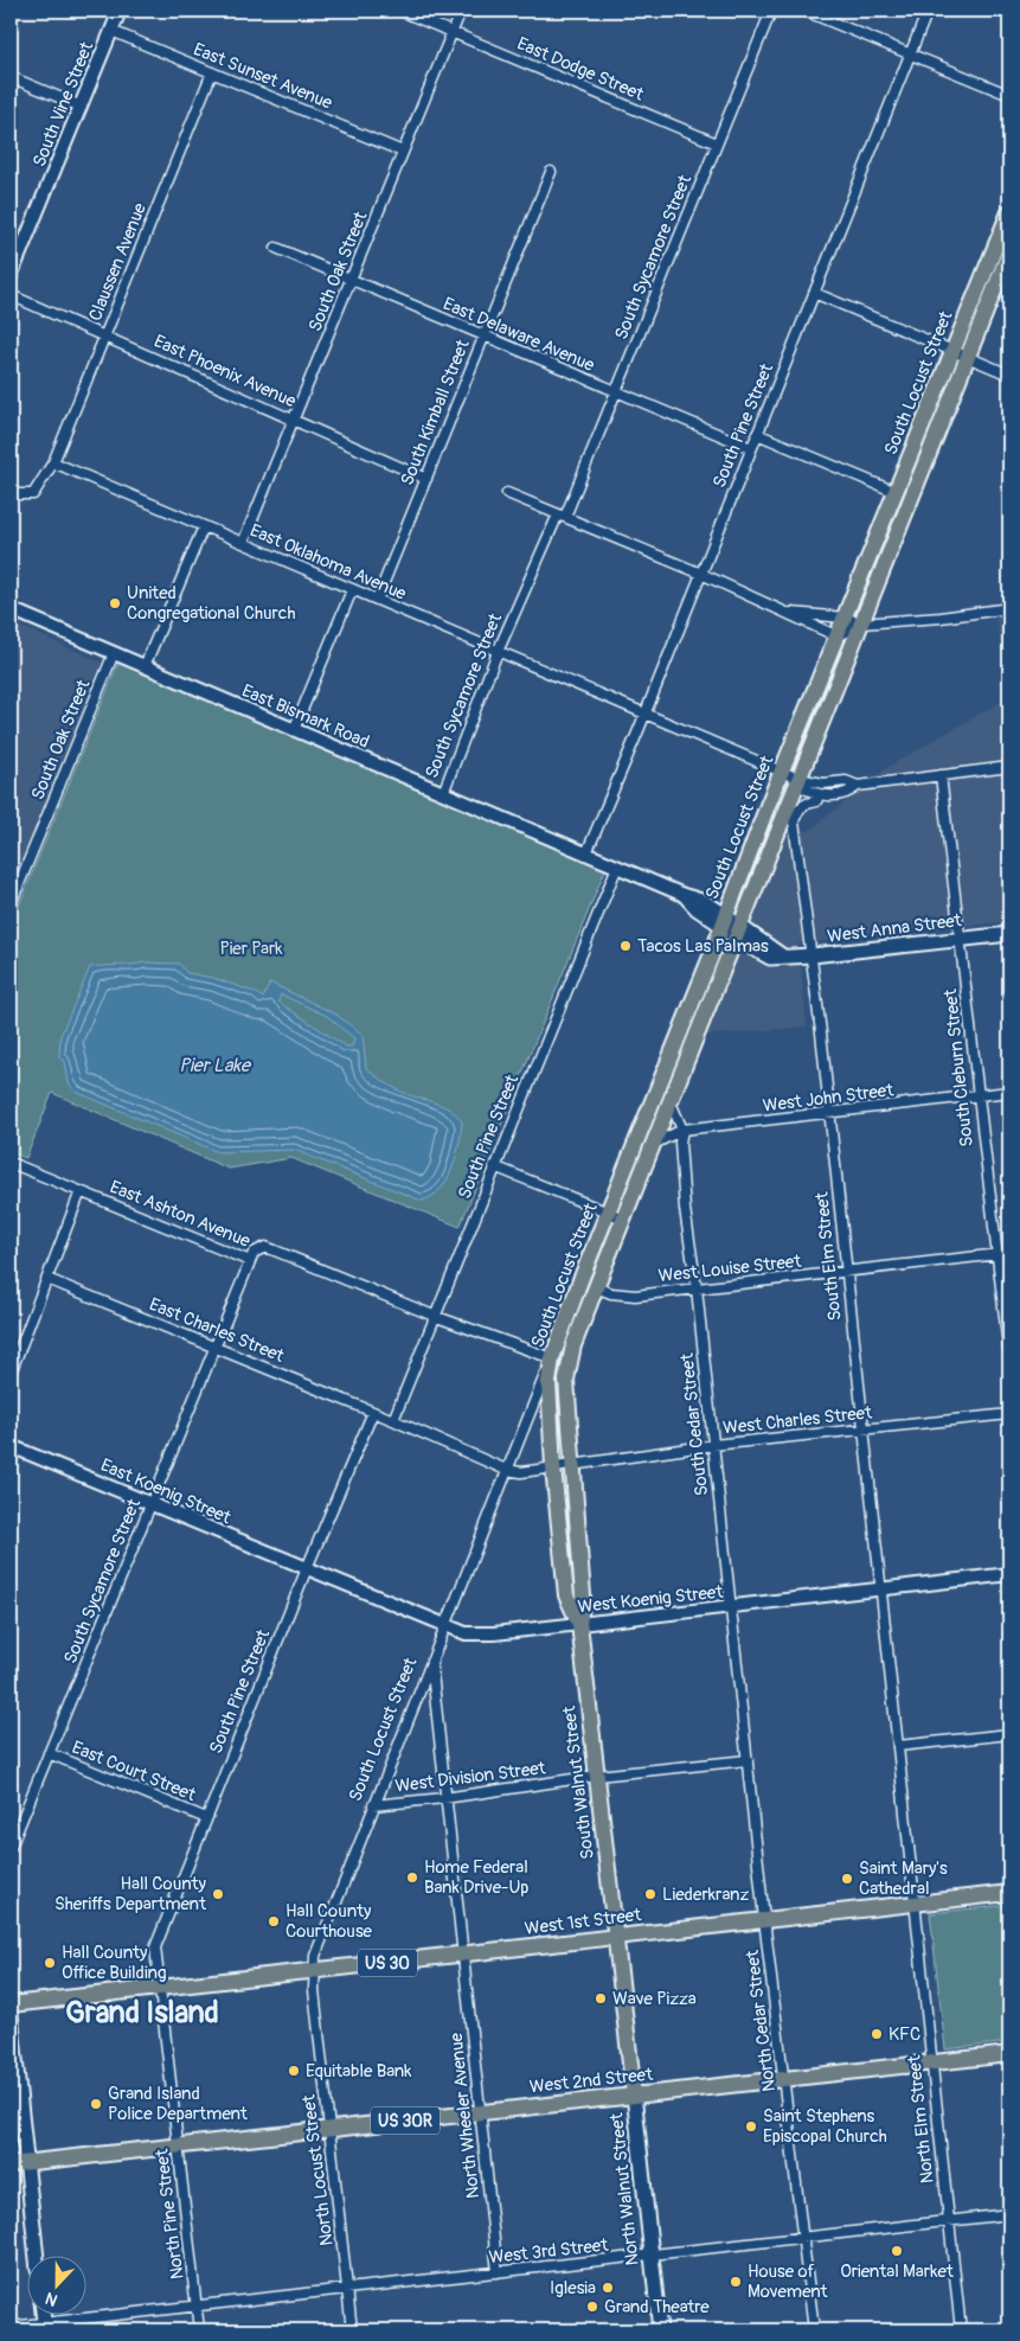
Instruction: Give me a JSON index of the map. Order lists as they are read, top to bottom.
{
  "streets": {
    "main road": [
      "South Locust Street",
      "West Anna Street",
      "South Walnut Street",
      "West 1st Street",
      "US 30",
      "West 2nd Street",
      "US 30R",
      "North Walnut Street"
    ],
    "street": [
      "East Dodge Street",
      "East Sunset Avenue",
      "South Vine Street",
      "South Sycamore Street",
      "Claussen Avenue",
      "South Oak Street",
      "East Delaware Avenue",
      "East Phoenix Avenue",
      "South Kimball Street",
      "South Pine Street",
      "East Oklahoma Avenue",
      "East Bismark Road",
      "South Cleburn Street",
      "West John Street",
      "East Ashton Avenue",
      "South Elm Street",
      "West Louise Street",
      "East Charles Street",
      "West Charles Street",
      "South Cedar Street",
      "East Koenig Street",
      "West Koenig Street",
      "East Court Street",
      "West Division Street",
      "North Cedar Street",
      "North Wheeler Avenue",
      "North Elm Street",
      "North Locust Street",
      "North Pine Street",
      "West 3rd Street"
    ]
  },
  "crossings": [
    ["East Dodge Street", "South Sycamore Street"],
    ["East Dodge Street", "South Oak Street"],
    ["East Sunset Avenue", "South Vine Street"],
    ["East Sunset Avenue", "Claussen Avenue"],
    ["East Sunset Avenue", "South Oak Street"],
    ["South Sycamore Street", "East Delaware Avenue"],
    ["South Sycamore Street", "East Oklahoma Avenue"],
    ["South Sycamore Street", "East Bismark Road"],
    ["South Sycamore Street", "East Ashton Avenue"],
    ["South Sycamore Street", "East Charles Street"],
    ["South Sycamore Street", "East Koenig Street"],
    ["South Sycamore Street", "East Court Street"],
    ["Claussen Avenue", "East Phoenix Avenue"],
    ["Claussen Avenue", "East Oklahoma Avenue"],
    ["South Oak Street", "East Delaware Avenue"],
    ["South Oak Street", "East Phoenix Avenue"],
    ["South Oak Street", "East Oklahoma Avenue"],
    ["South Oak Street", "East Bismark Road"],
    ["East Delaware Avenue", "South Kimball Street"],
    ["East Delaware Avenue", "South Pine Street"],
    ["East Phoenix Avenue", "South Kimball Street"],
    ["South Locust Street", "East Oklahoma Avenue"],
    ["South Locust Street", "East Bismark Road"],
    ["South Locust Street", "West Anna Street"],
    ["South Locust Street", "West John Street"],
    ["South Locust Street", "West Louise Street"],
    ["South Locust Street", "West Charles Street"],
    ["South Locust Street", "South Cedar Street"],
    ["South Locust Street", "West Koenig Street"],
    ["South Locust Street", "West Division Street"],
    ["South Locust Street", "South Walnut Street"],
    ["South Locust Street", "West 1st Street"],
    ["South Locust Street", "North Wheeler Avenue"],
    ["South Locust Street", "North Locust Street"],
    ["South Kimball Street", "East Oklahoma Avenue"],
    ["South Pine Street", "East Oklahoma Avenue"],
    ["South Pine Street", "East Bismark Road"],
    ["South Pine Street", "East Ashton Avenue"],
    ["South Pine Street", "East Charles Street"],
    ["South Pine Street", "East Koenig Street"],
    ["South Pine Street", "West Koenig Street"],
    ["South Pine Street", "East Court Street"],
    ["South Pine Street", "West 1st Street"],
    ["South Pine Street", "US 30"],
    ["South Pine Street", "North Pine Street"],
    ["East Bismark Road", "West Anna Street"],
    ["West Anna Street", "South Cleburn Street"],
    ["West Anna Street", "South Elm Street"],
    ["South Cleburn Street", "West John Street"],
    ["South Cleburn Street", "West Louise Street"],
    ["West John Street", "South Elm Street"],
    ["West John Street", "South Cedar Street"],
    ["South Elm Street", "West Louise Street"],
    ["South Elm Street", "West Charles Street"],
    ["South Elm Street", "West Koenig Street"],
    ["West Louise Street", "South Cedar Street"],
    ["West Charles Street", "South Cedar Street"],
    ["West Charles Street", "South Walnut Street"],
    ["South Cedar Street", "West Koenig Street"],
    ["South Cedar Street", "West Division Street"],
    ["East Koenig Street", "West Koenig Street"],
    ["West Koenig Street", "South Walnut Street"],
    ["West Division Street", "South Walnut Street"],
    ["West Division Street", "North Wheeler Avenue"],
    ["South Walnut Street", "West 1st Street"],
    ["South Walnut Street", "North Walnut Street"],
    ["West 1st Street", "US 30"],
    ["West 1st Street", "North Cedar Street"],
    ["West 1st Street", "North Wheeler Avenue"],
    ["West 1st Street", "North Elm Street"],
    ["West 1st Street", "North Locust Street"],
    ["West 1st Street", "North Walnut Street"],
    ["West 1st Street", "North Pine Street"],
    ["US 30", "North Pine Street"],
    ["North Cedar Street", "West 2nd Street"],
    ["North Cedar Street", "West 3rd Street"],
    ["West 2nd Street", "North Wheeler Avenue"],
    ["West 2nd Street", "North Elm Street"],
    ["West 2nd Street", "US 30R"],
    ["West 2nd Street", "North Locust Street"],
    ["West 2nd Street", "North Walnut Street"],
    ["West 2nd Street", "North Pine Street"],
    ["North Wheeler Avenue", "West 3rd Street"],
    ["North Elm Street", "West 3rd Street"],
    ["US 30R", "North Pine Street"],
    ["North Locust Street", "West 3rd Street"],
    ["North Walnut Street", "West 3rd Street"],
    ["North Pine Street", "West 3rd Street"]
  ],
  "districts": ["Grand Island"],
  "water": ["Pier Lake"],
  "parks": ["Pier Park"],
  "places": [
    "United Congregational Church",
    "Tacos Las Palmas",
    "Home Federal Bank Drive-Up",
    "Saint Mary's Cathedral",
    "Hall County Sheriffs Department",
    "Liederkranz",
    "Hall County Courthouse",
    "Hall County Office Building",
    "Wave Pizza",
    "KFC",
    "Equitable Bank",
    "Grand Island Police Department",
    "Saint Stephens Episcopal Church",
    "Oriental Market",
    "House of Movement",
    "Iglesia",
    "Grand Theatre"
  ],
  "north": "bottom"
}
